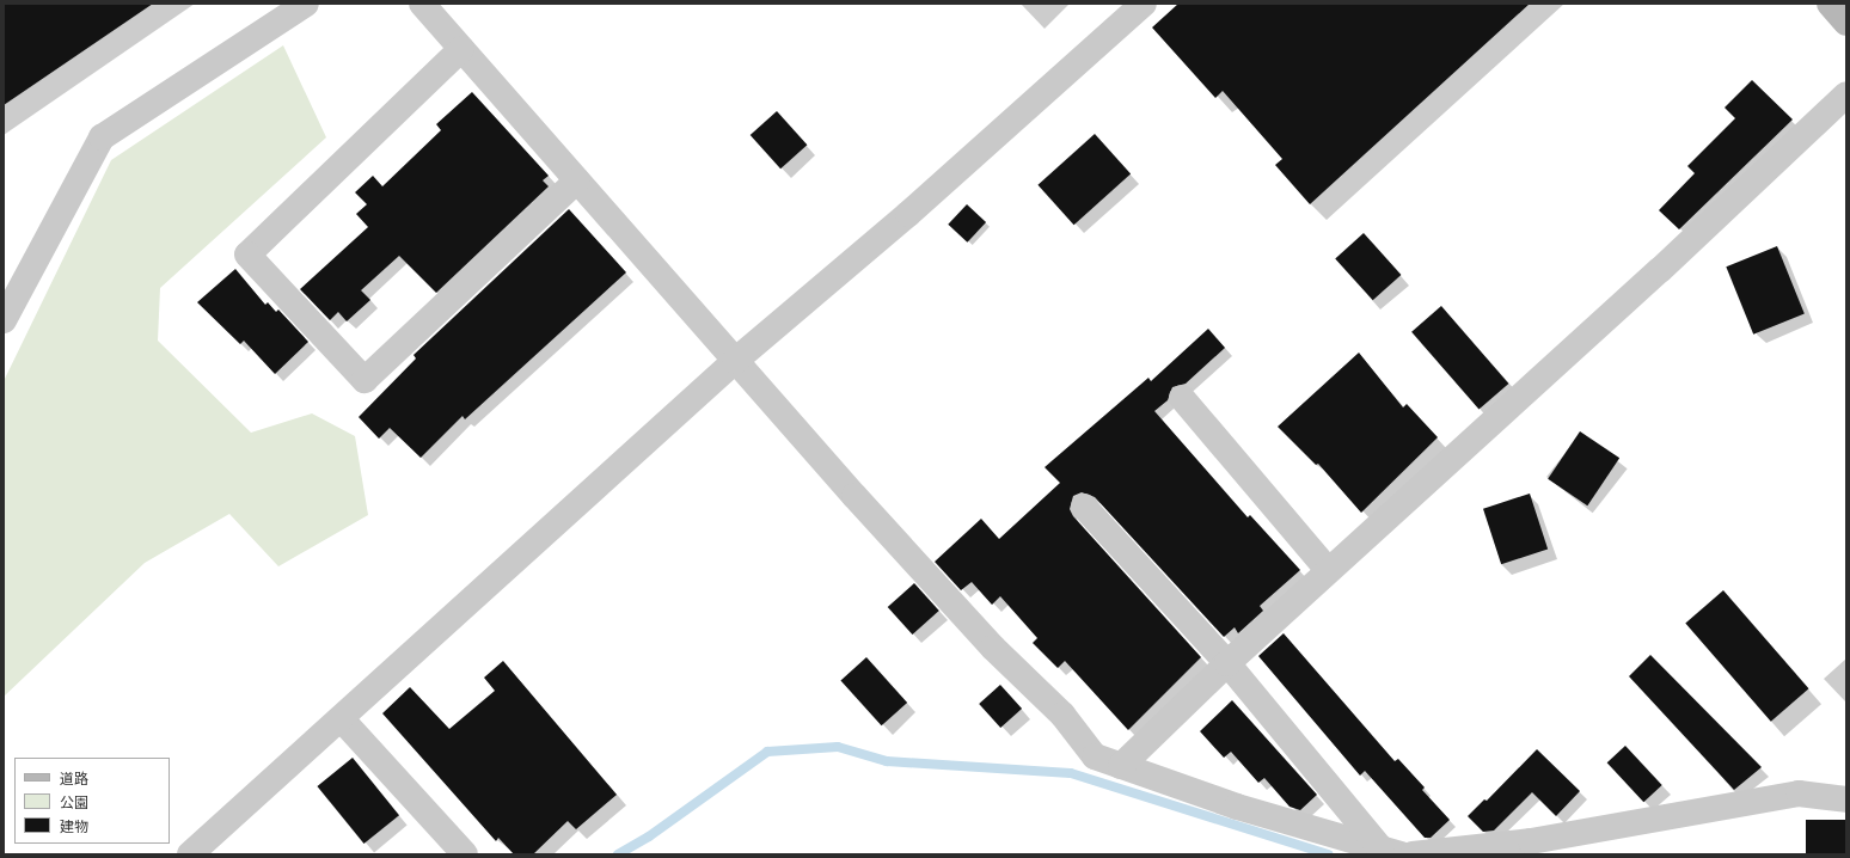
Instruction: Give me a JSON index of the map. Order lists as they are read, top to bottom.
{
  "legend": ["道路", "公園", "建物"]
}
